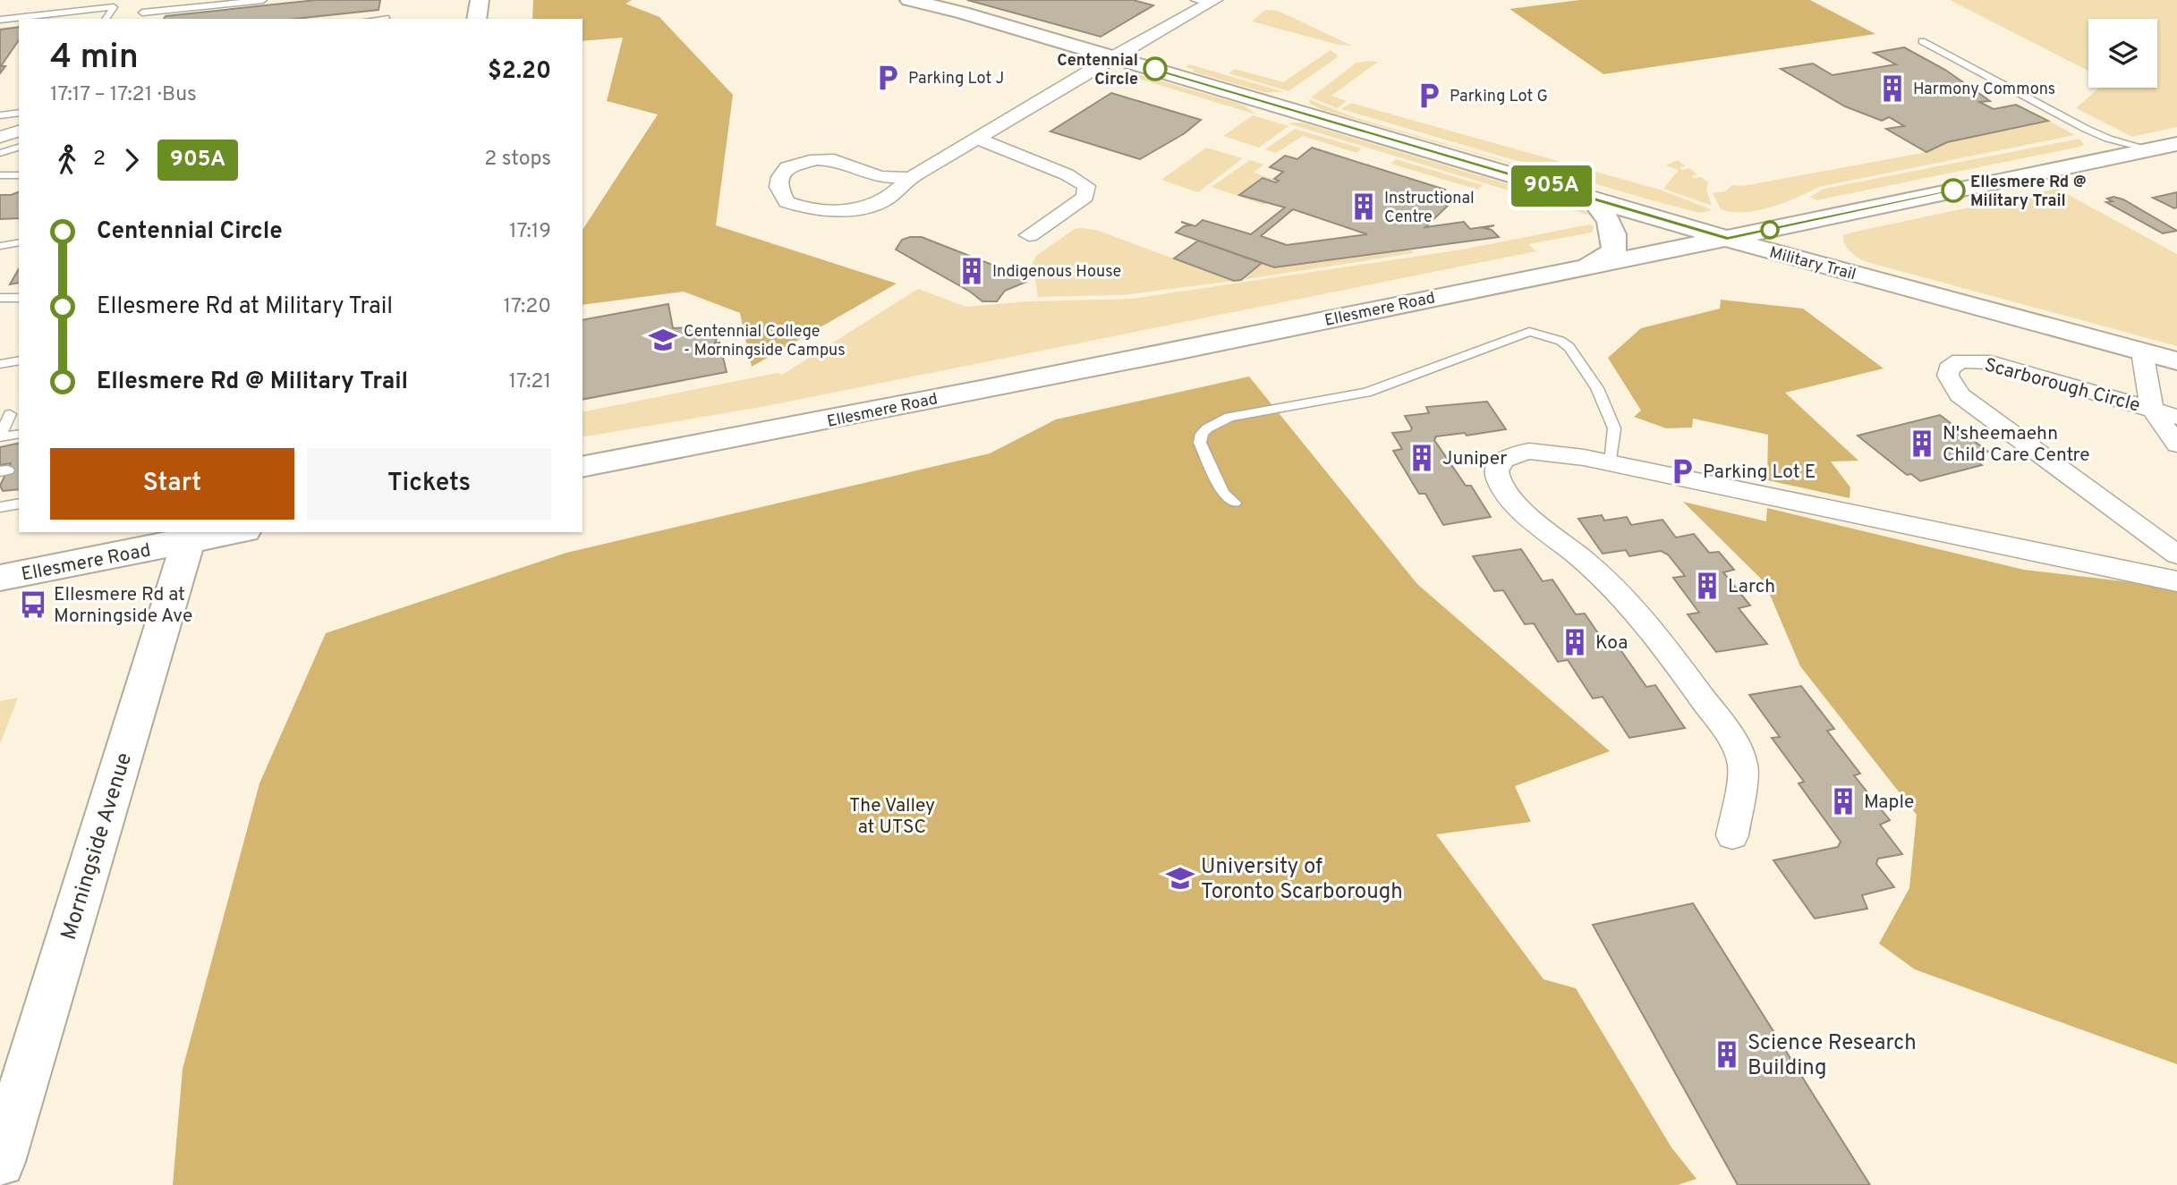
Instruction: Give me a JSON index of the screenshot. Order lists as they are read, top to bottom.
{
  "streets": {
    "main road": ["Military Trail", "Ellesmere Road", "Morningside Avenue"],
    "street": ["Scarborough Circle"]
  },
  "crossings": [
    ["Military Trail", "Ellesmere Road"],
    ["Ellesmere Road", "Morningside Avenue"]
  ],
  "parks": ["The Valley at UTSC"],
  "places": {
    "other": ["Centennial Circle", "Ellesmere Rd @ Military Trail"],
    "parking": ["Parking Lot J", "Parking Lot G", "Parking Lot E"],
    "building": [
      "Harmony Commons",
      "Instructional Centre",
      "Indigenous House",
      "N'sheemaehn Child Care Centre",
      "Juniper",
      "Larch",
      "Koa",
      "Maple",
      "Science Research Building"
    ],
    "school or university": ["Centennial College - Morningside Campus", "University of Toronto Scarborough"],
    "bus stop": ["Ellesmere Rd at Morningside Ave"]
  },
  "lines": ["bus line 905A"],
  "page": {
    "on_map": "905A",
    "heading": ["4 min", "17:17 – 17:21 · Bus", "$2.20"],
    "legs": ["2", "905A", "2 stops"],
    "list": [
      {
        "name": "Centennial Circle",
        "value": "17:19"
      },
      {
        "name": "Ellesmere Rd at Military Trail",
        "value": "17:20"
      },
      {
        "name": "Ellesmere Rd @ Military Trail",
        "value": "17:21"
      }
    ],
    "buttons": ["Start", "Tickets"]
  }
}
